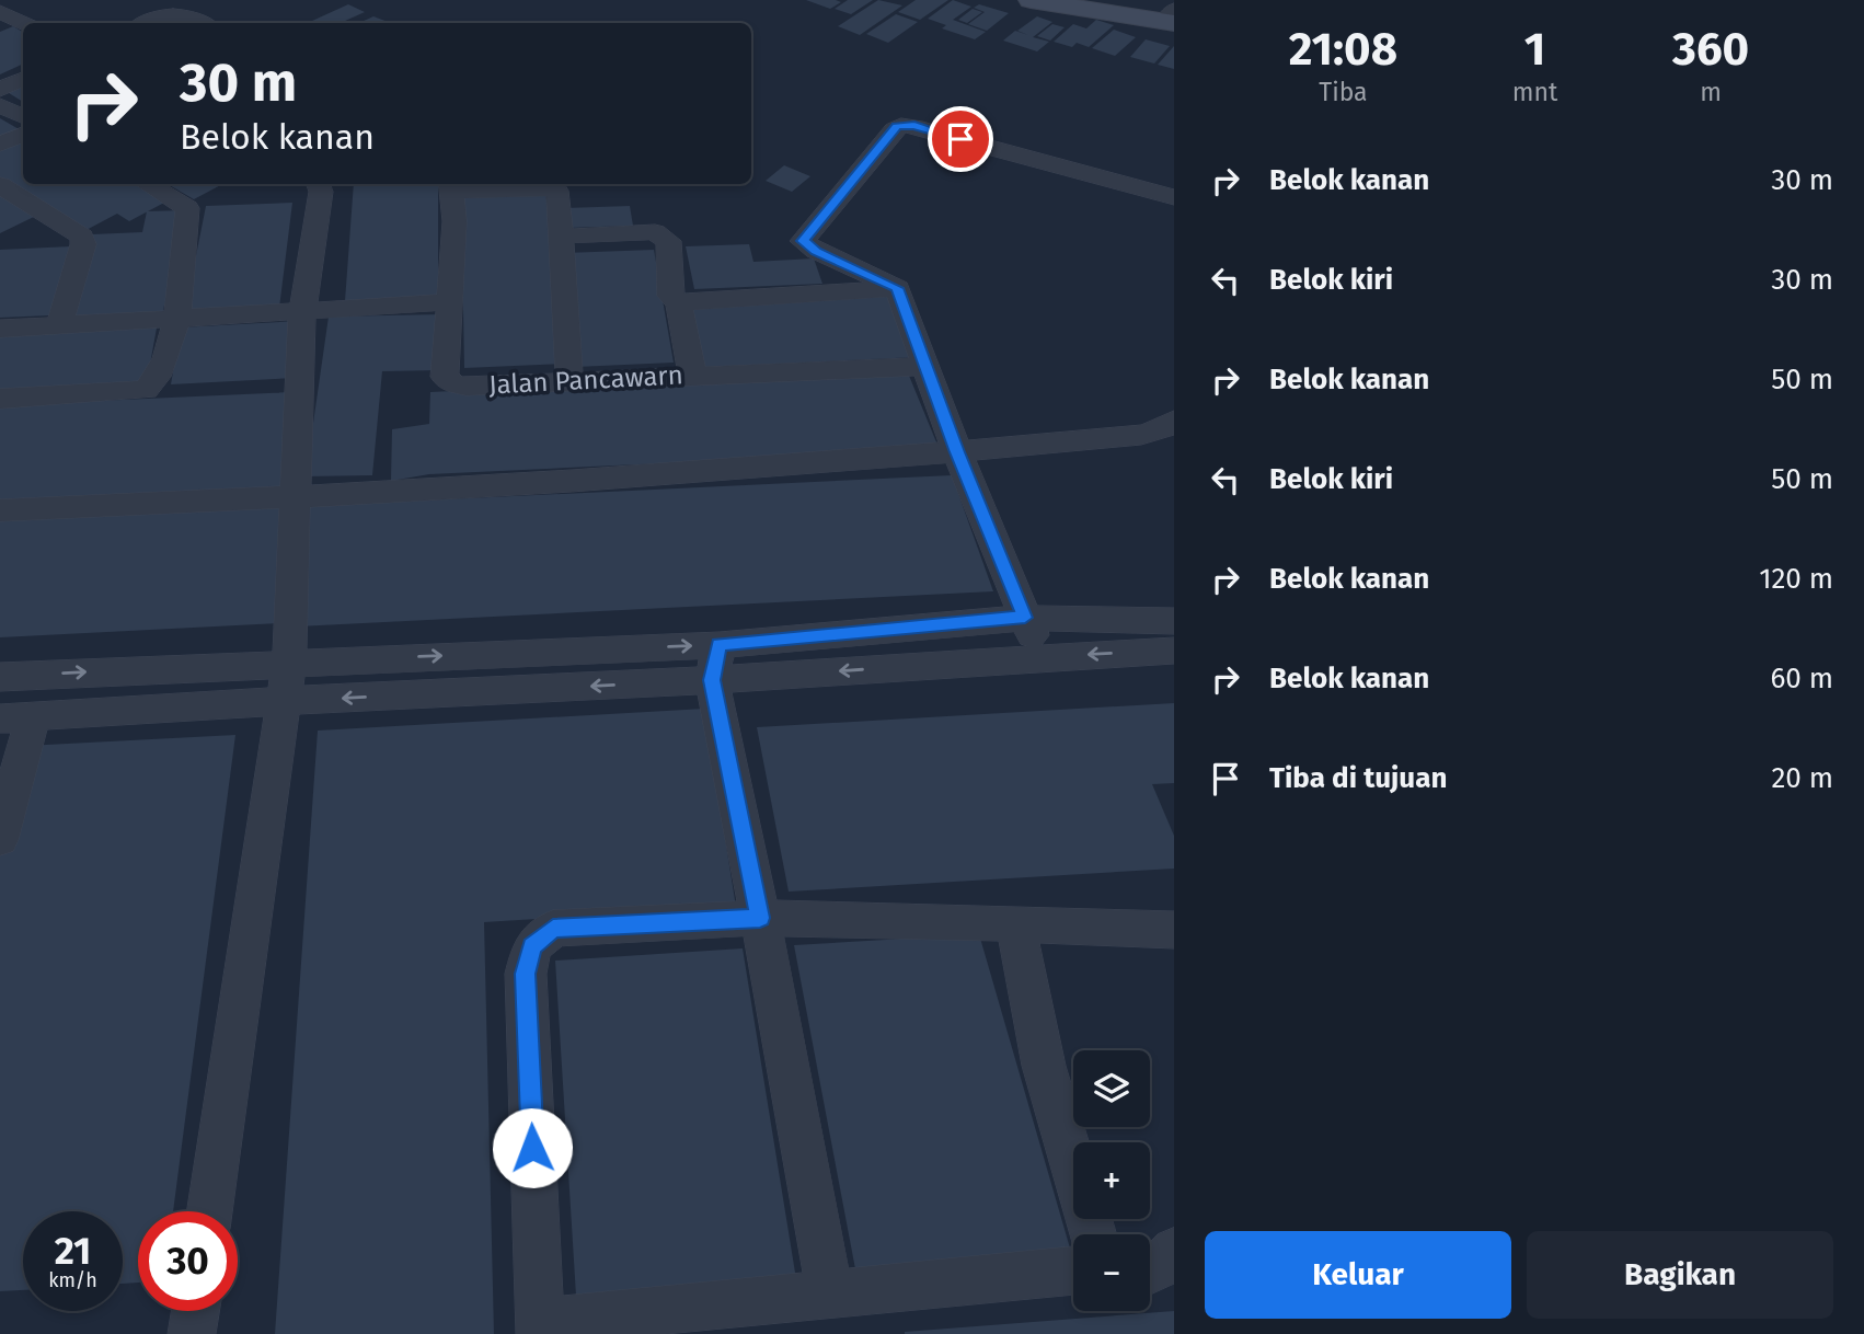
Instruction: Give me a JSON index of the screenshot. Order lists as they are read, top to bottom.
{
  "streets": {
    "street": ["Jalan Pancawarn"]
  },
  "page": {
    "eta": [
      "21:08",
      "Tiba",
      "1",
      "mnt",
      "360",
      "m"
    ],
    "turn": ["30 m", "Belok kanan"],
    "list": [
      {
        "name": "Belok kanan",
        "value": "30 m"
      },
      {
        "name": "Belok kiri",
        "value": "30 m"
      },
      {
        "name": "Belok kanan",
        "value": "50 m"
      },
      {
        "name": "Belok kiri",
        "value": "50 m"
      },
      {
        "name": "Belok kanan",
        "value": "120 m"
      },
      {
        "name": "Belok kanan",
        "value": "60 m"
      },
      {
        "name": "Tiba di tujuan",
        "value": "20 m"
      }
    ],
    "map_buttons": ["+", "−"],
    "speed": "21 km/h",
    "limit": "30",
    "buttons": ["Keluar", "Bagikan"]
  }
}
